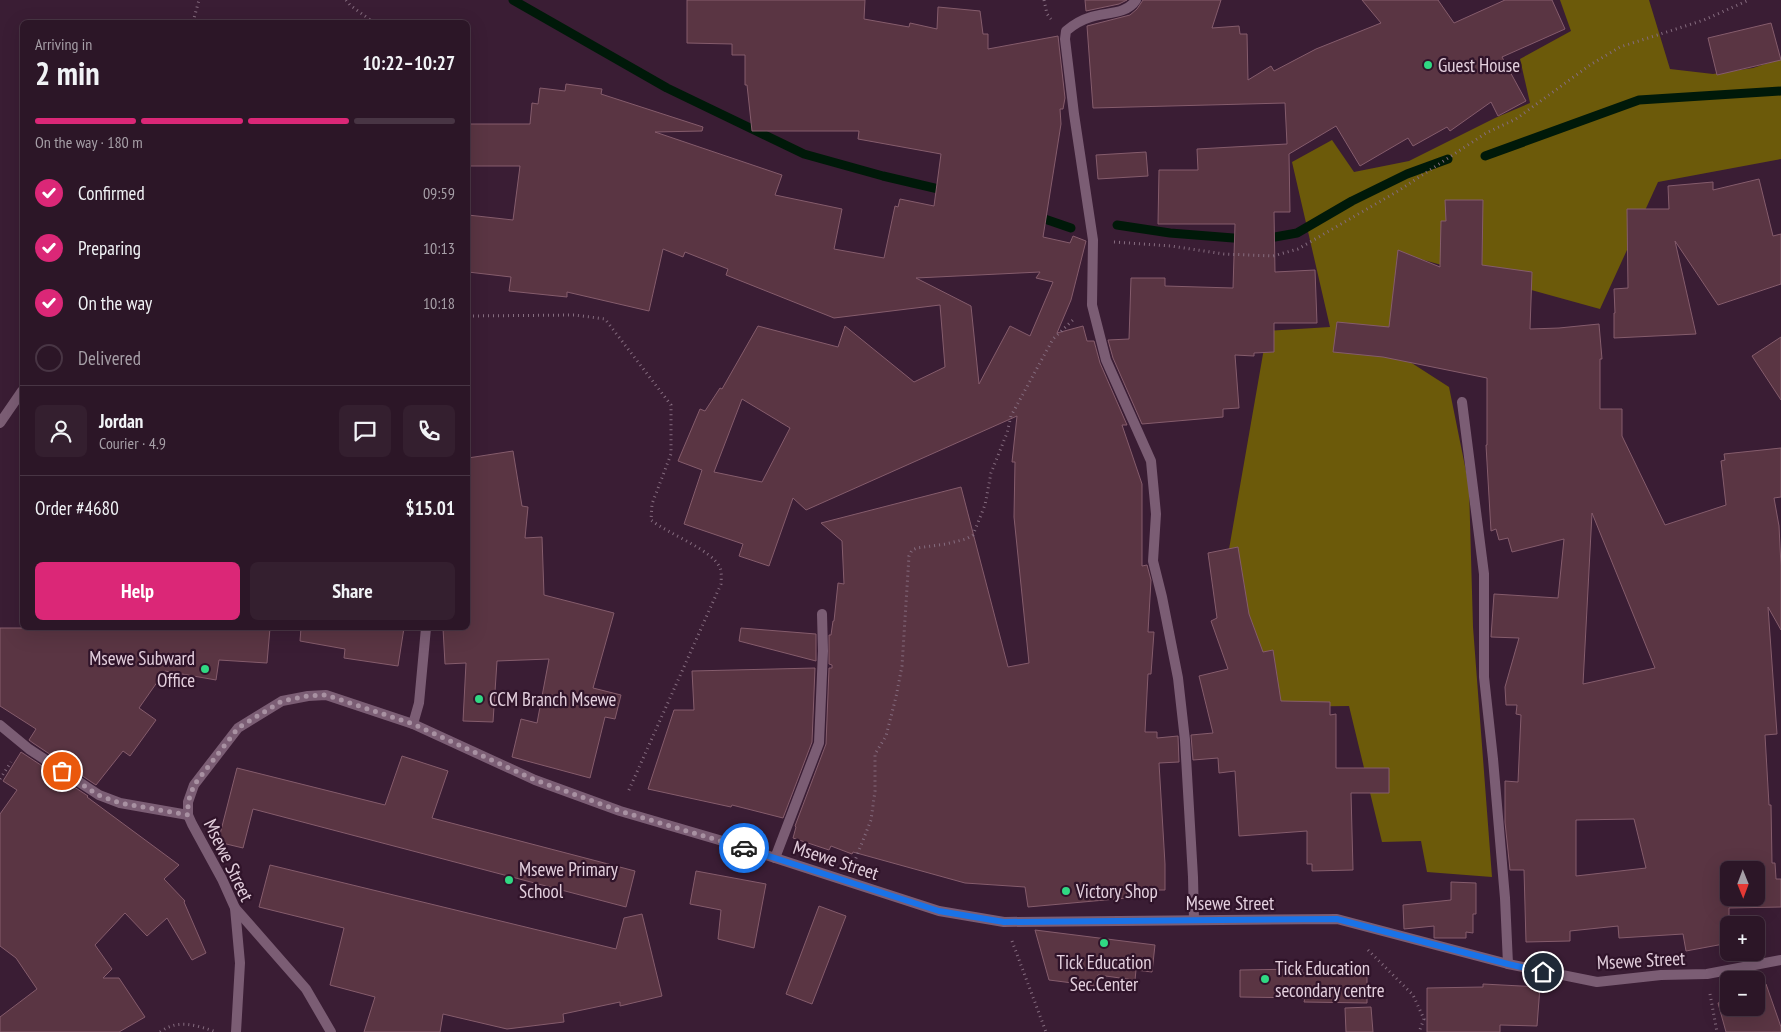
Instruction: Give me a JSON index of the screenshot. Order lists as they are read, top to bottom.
{
  "streets": {
    "street": ["Msewe Street"]
  },
  "places": [
    "Guest House",
    "Msewe Subward Office",
    "CCM Branch Msewe",
    "Msewe Primary School",
    "Victory Shop",
    "Tick Education Sec.Center",
    "Tick Education secondary centre"
  ],
  "north": "bottom",
  "page": {
    "heading": ["2 min", "Arriving in", "10:22–10:27"],
    "panel": [
      "Jordan",
      "Courier · 4.9",
      "Order #4680",
      "$15.01"
    ],
    "bar": "On the way · 180 m",
    "list": [
      ["Confirmed", "09:59"],
      ["Preparing", "10:13"],
      ["On the way", "10:18"],
      "Delivered"
    ],
    "buttons": ["Help", "Share"],
    "map_buttons": ["+", "−"]
  }
}
